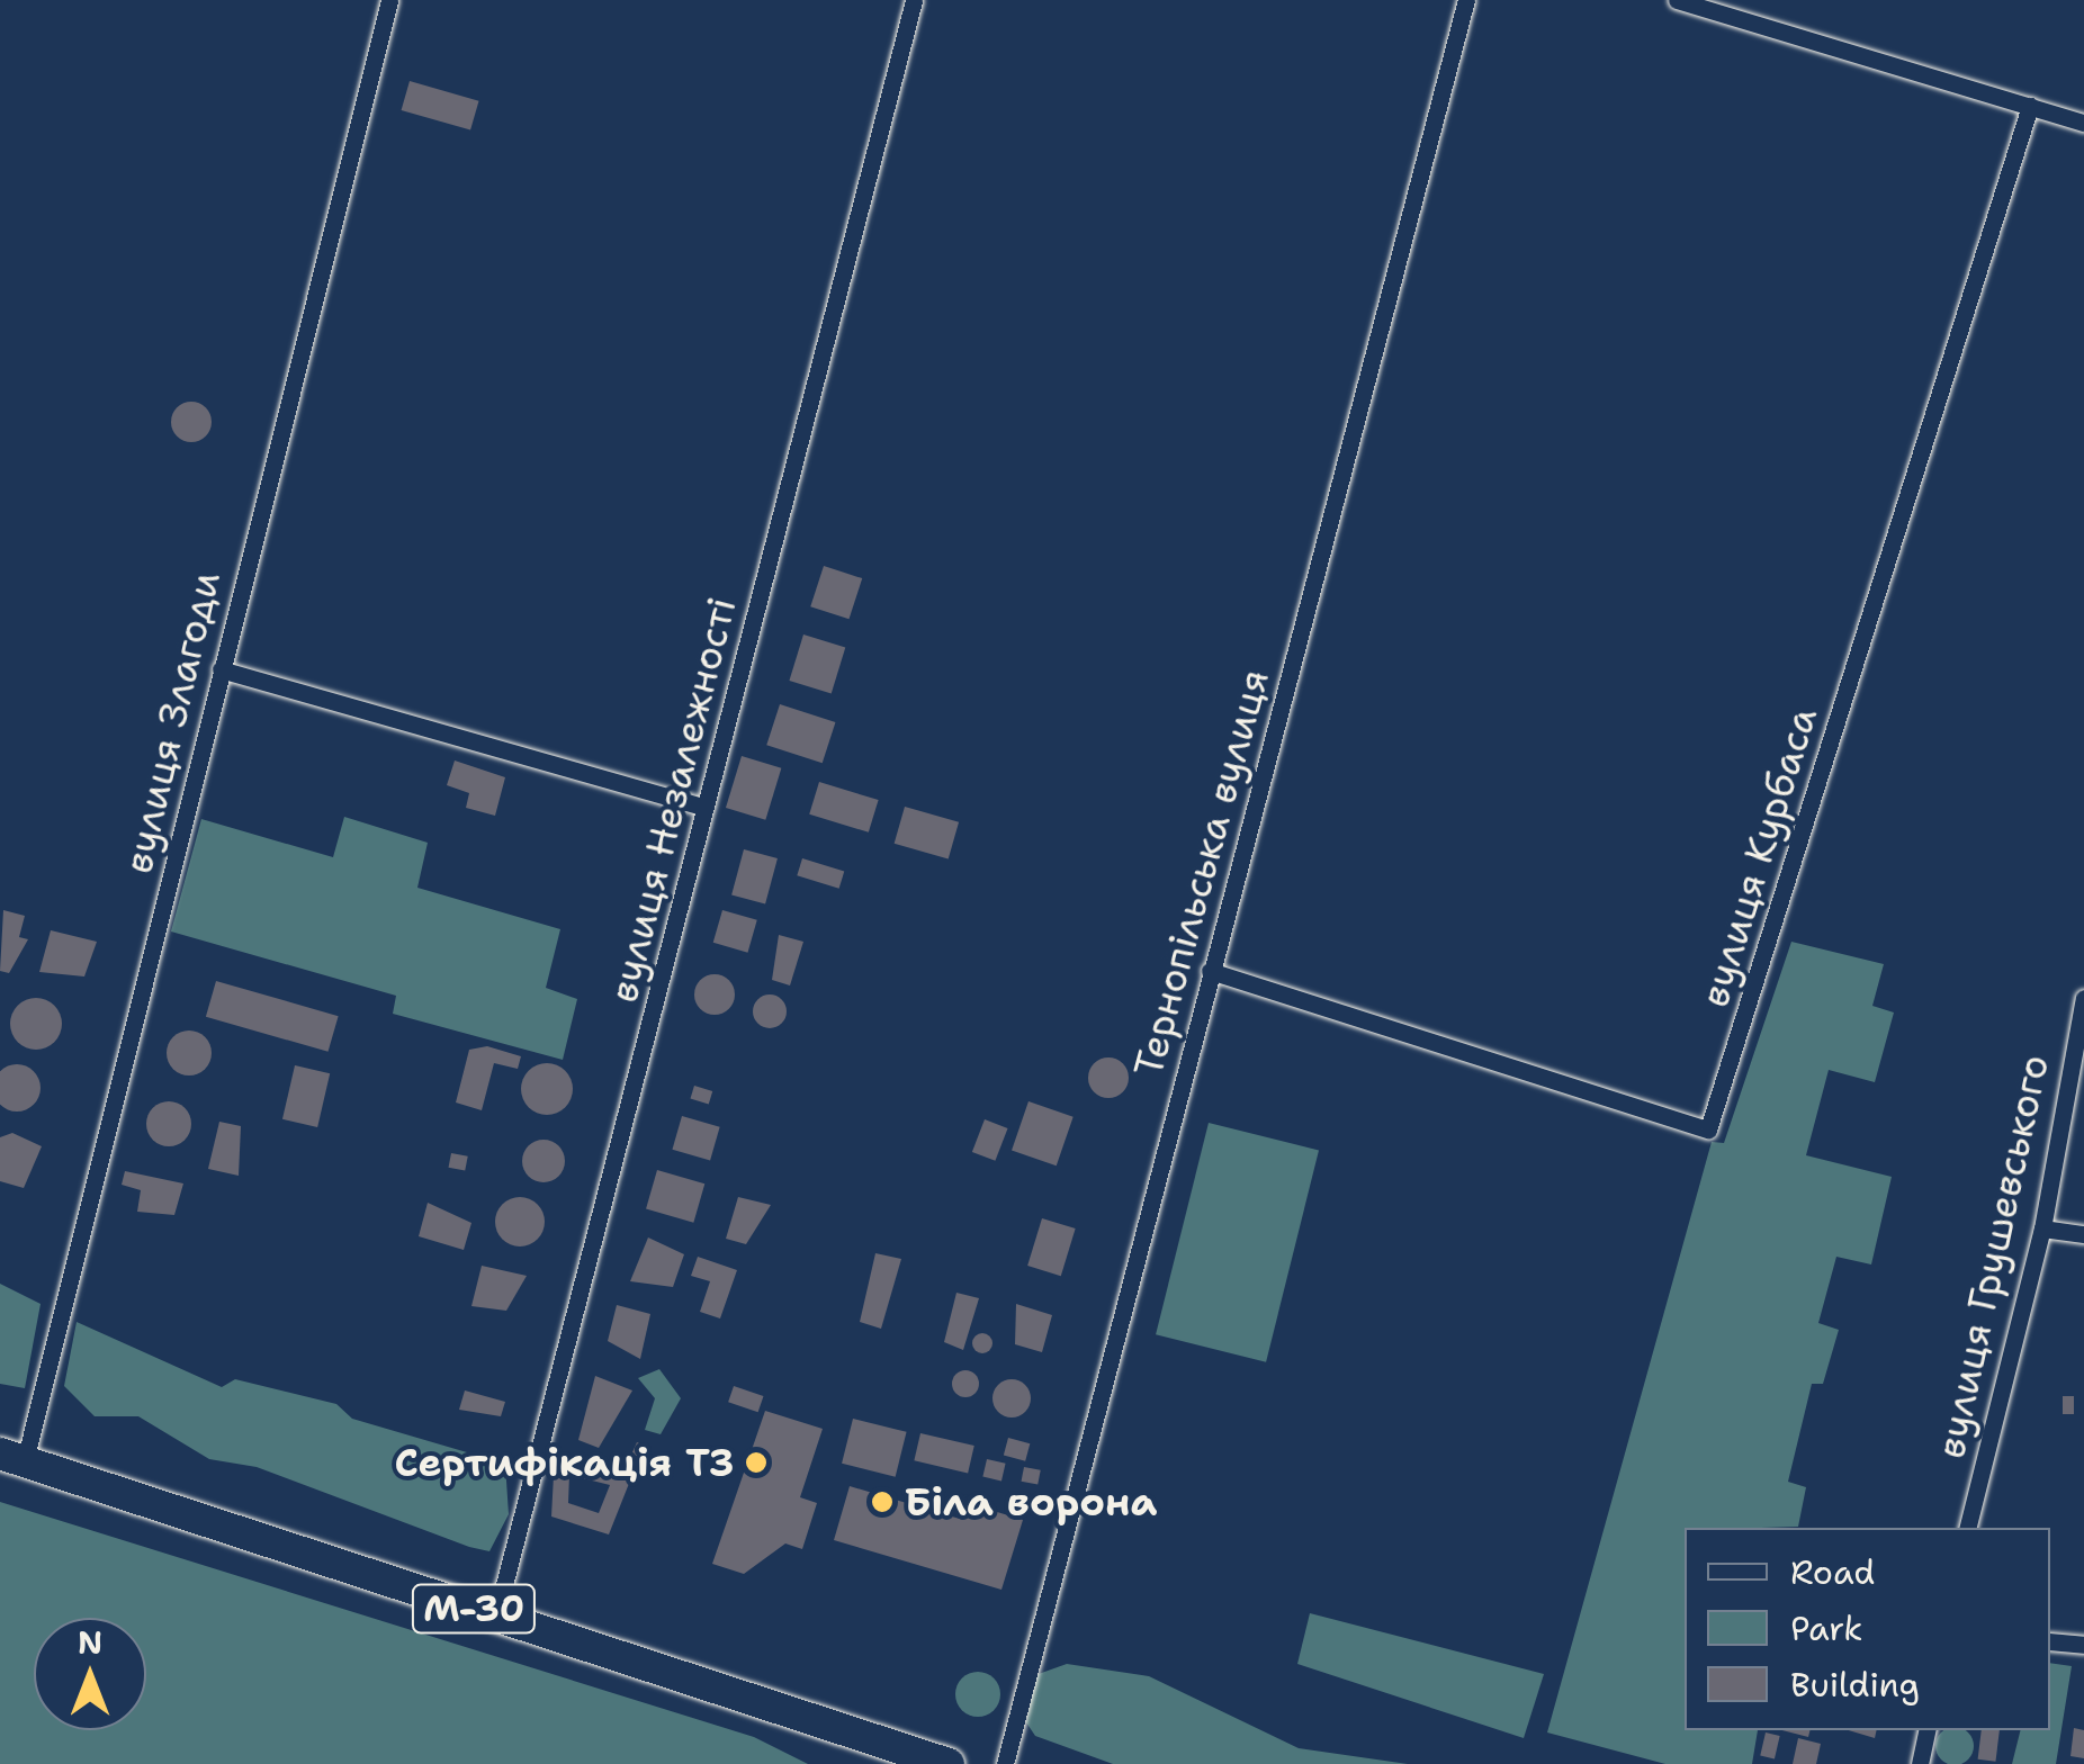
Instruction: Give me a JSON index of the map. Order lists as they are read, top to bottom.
{
  "streets": {
    "highway": ["М-30"],
    "street": [
      "вулиця Злагоди",
      "вулиця Незалежності",
      "вулиця Курбаса",
      "Тернопільська вулиця",
      "вулиця Грушевського"
    ]
  },
  "crossings": [
    ["вулиця Злагоди", "М-30"],
    ["вулиця Незалежності", "М-30"],
    ["вулиця Курбаса", "Тернопільська вулиця"]
  ],
  "places": ["Сертифікація ТЗ", "Біла ворона"],
  "legend": ["Road", "Park", "Building"],
  "north": "top"
}
